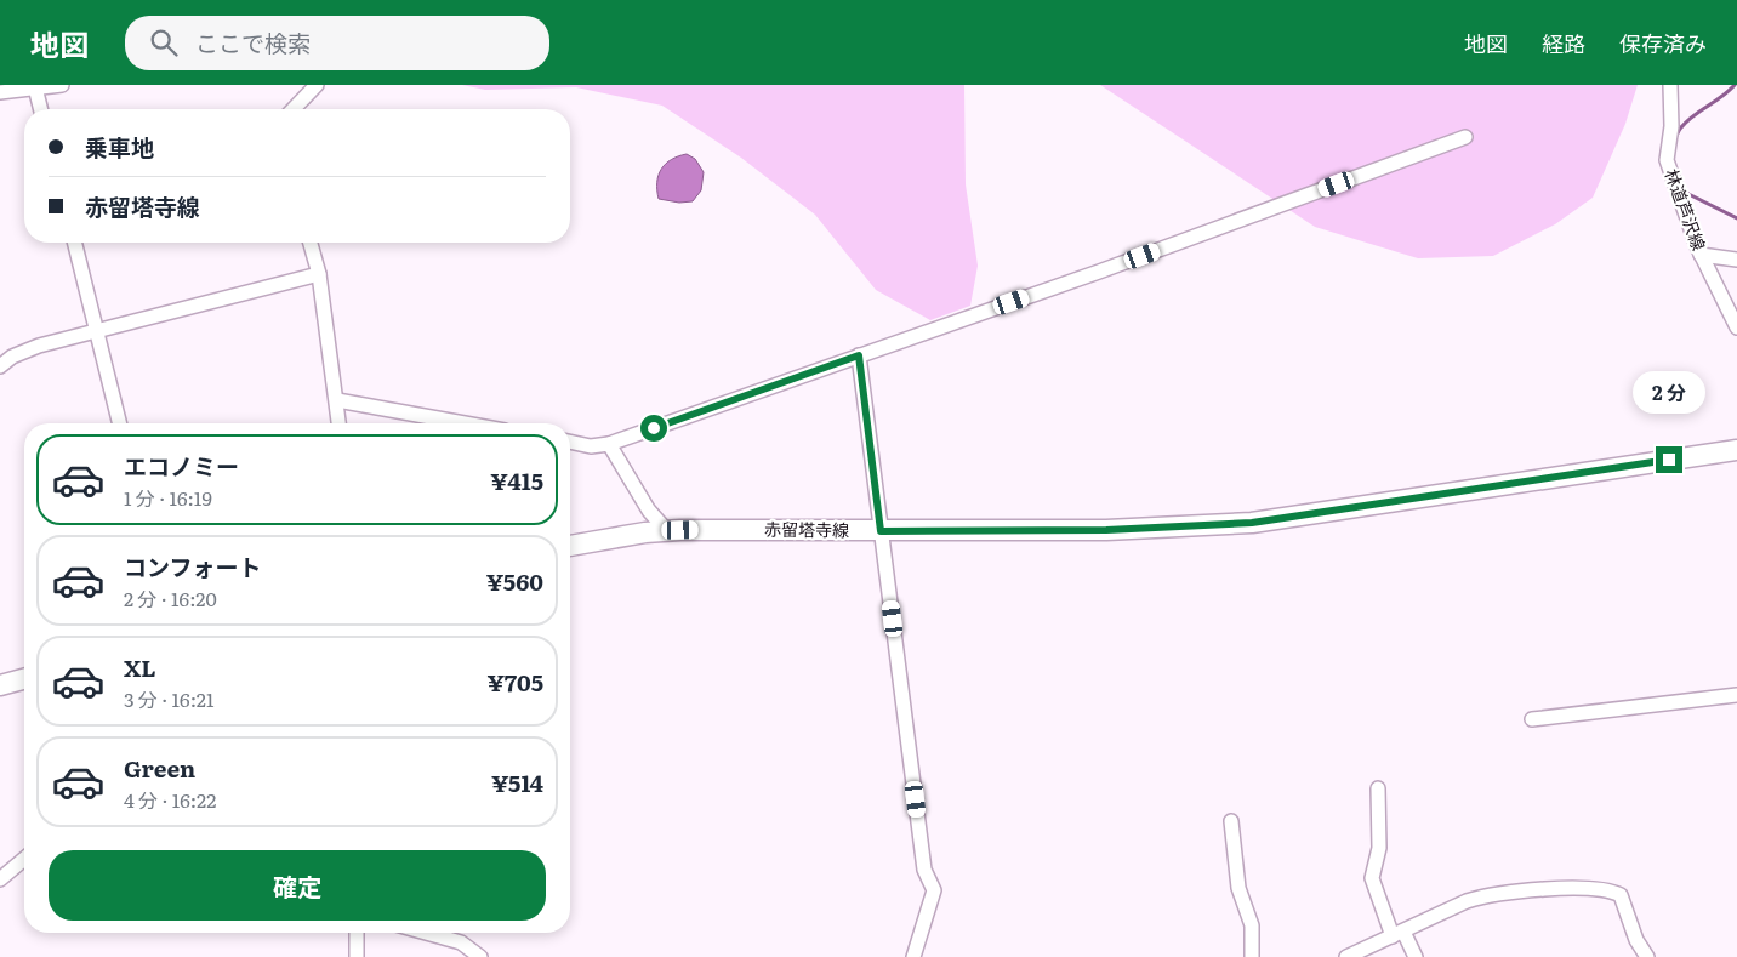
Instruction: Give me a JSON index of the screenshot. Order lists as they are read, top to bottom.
{
  "streets": {
    "main road": ["赤留塔寺線"],
    "street": ["林道芦沢線"]
  },
  "page": {
    "header": "地図",
    "search": "ここで検索",
    "nav": ["地図", "経路", "保存済み"],
    "banner": ["乗車地", "赤留塔寺線"],
    "bubble": "2 分",
    "list": [
      {
        "name": "エコノミー",
        "note": "1 分 · 16:19",
        "value": "¥415"
      },
      {
        "name": "コンフォート",
        "note": "2 分 · 16:20",
        "value": "¥560"
      },
      {
        "name": "XL",
        "note": "3 分 · 16:21",
        "value": "¥705"
      },
      {
        "name": "Green",
        "note": "4 分 · 16:22",
        "value": "¥514"
      }
    ],
    "buttons": "確定"
  }
}
